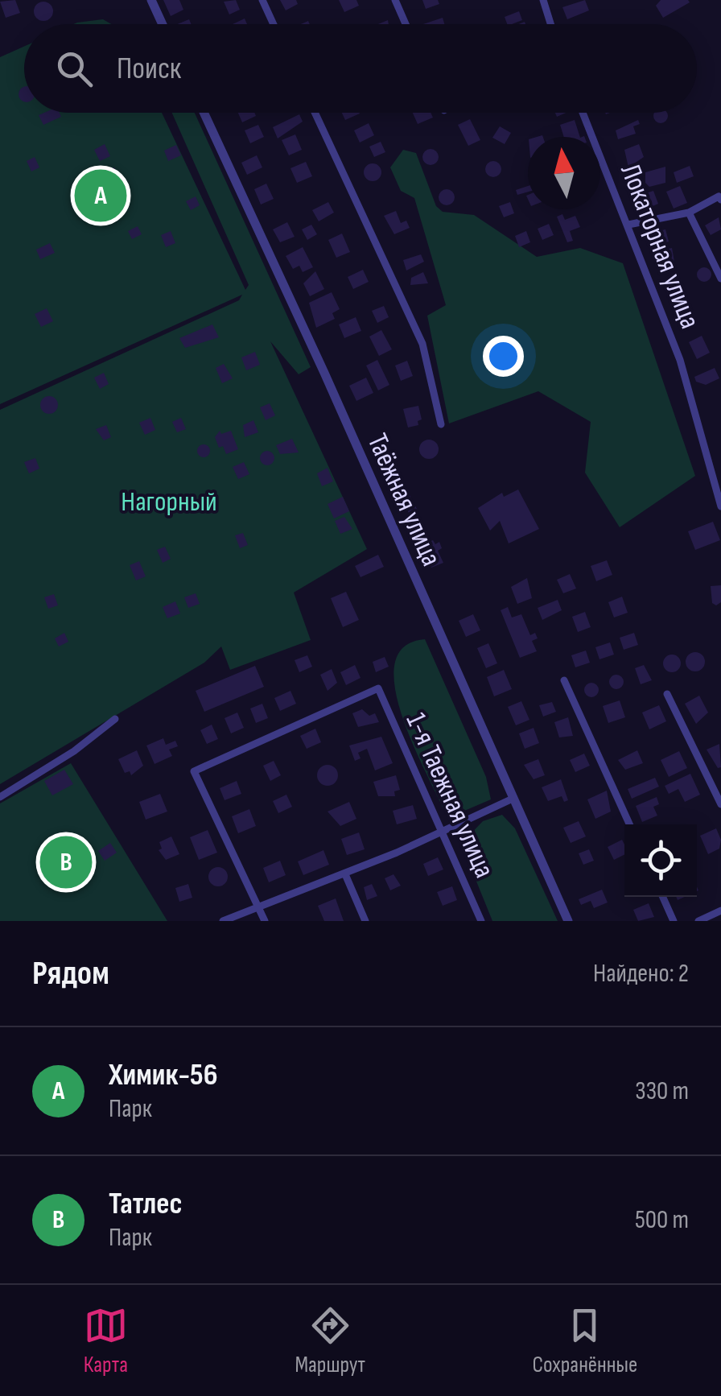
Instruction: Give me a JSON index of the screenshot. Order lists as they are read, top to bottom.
{
  "streets": {
    "street": ["Локаторная улица", "Таёжная улица", "1-я Таежная улица"]
  },
  "parks": ["Нагорный"],
  "north": "top",
  "page": {
    "search": "Поиск",
    "pins": ["A", "B"],
    "heading": ["Рядом", "Найдено: 2"],
    "list": [
      {
        "mark": "A",
        "name": "Химик-56",
        "note": "Парк",
        "value": "330 m"
      },
      {
        "mark": "B",
        "name": "Татлес",
        "note": "Парк",
        "value": "500 m"
      }
    ],
    "nav": ["Карта", "Маршрут", "Сохранённые"]
  }
}
